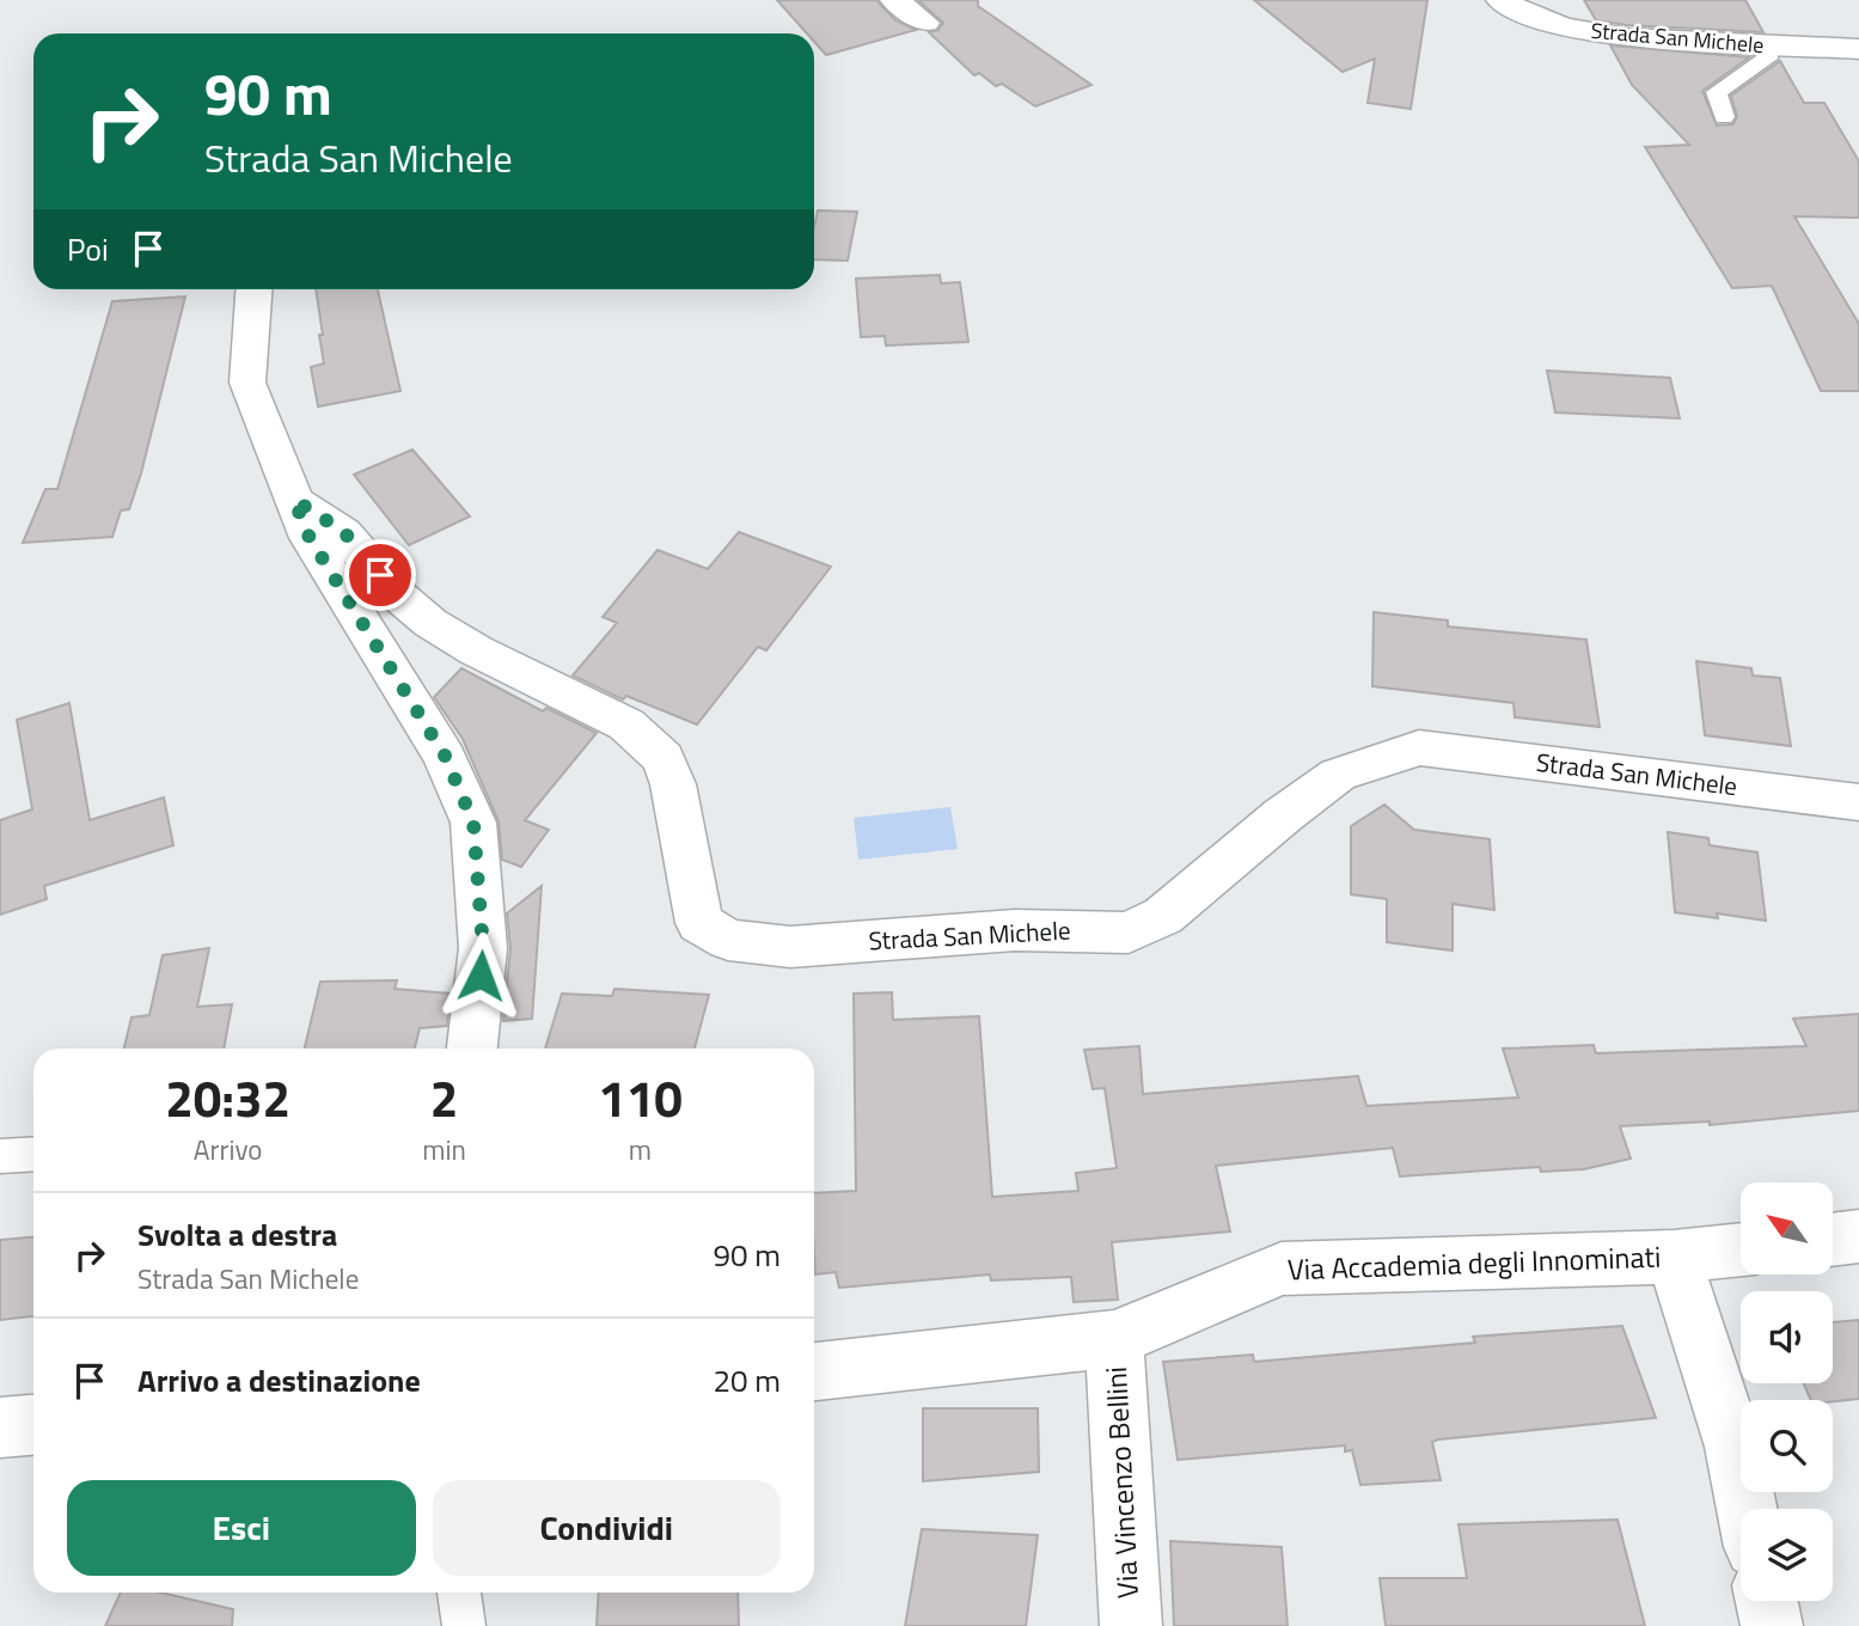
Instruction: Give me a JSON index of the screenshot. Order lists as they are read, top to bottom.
{
  "streets": {
    "street": ["Strada San Michele", "Via Accademia degli Innominati", "Via Vincenzo Bellini"]
  },
  "crossings": [
    ["Via Accademia degli Innominati", "Via Vincenzo Bellini"]
  ],
  "north": "top left",
  "page": {
    "turn": ["90 m", "Strada San Michele"],
    "then": "Poi",
    "eta": [
      "20:32",
      "Arrivo",
      "2",
      "min",
      "110",
      "m"
    ],
    "list": [
      {
        "name": "Svolta a destra",
        "note": "Strada San Michele",
        "value": "90 m"
      },
      {
        "name": "Arrivo a destinazione",
        "value": "20 m"
      }
    ],
    "buttons": ["Esci", "Condividi"]
  }
}
